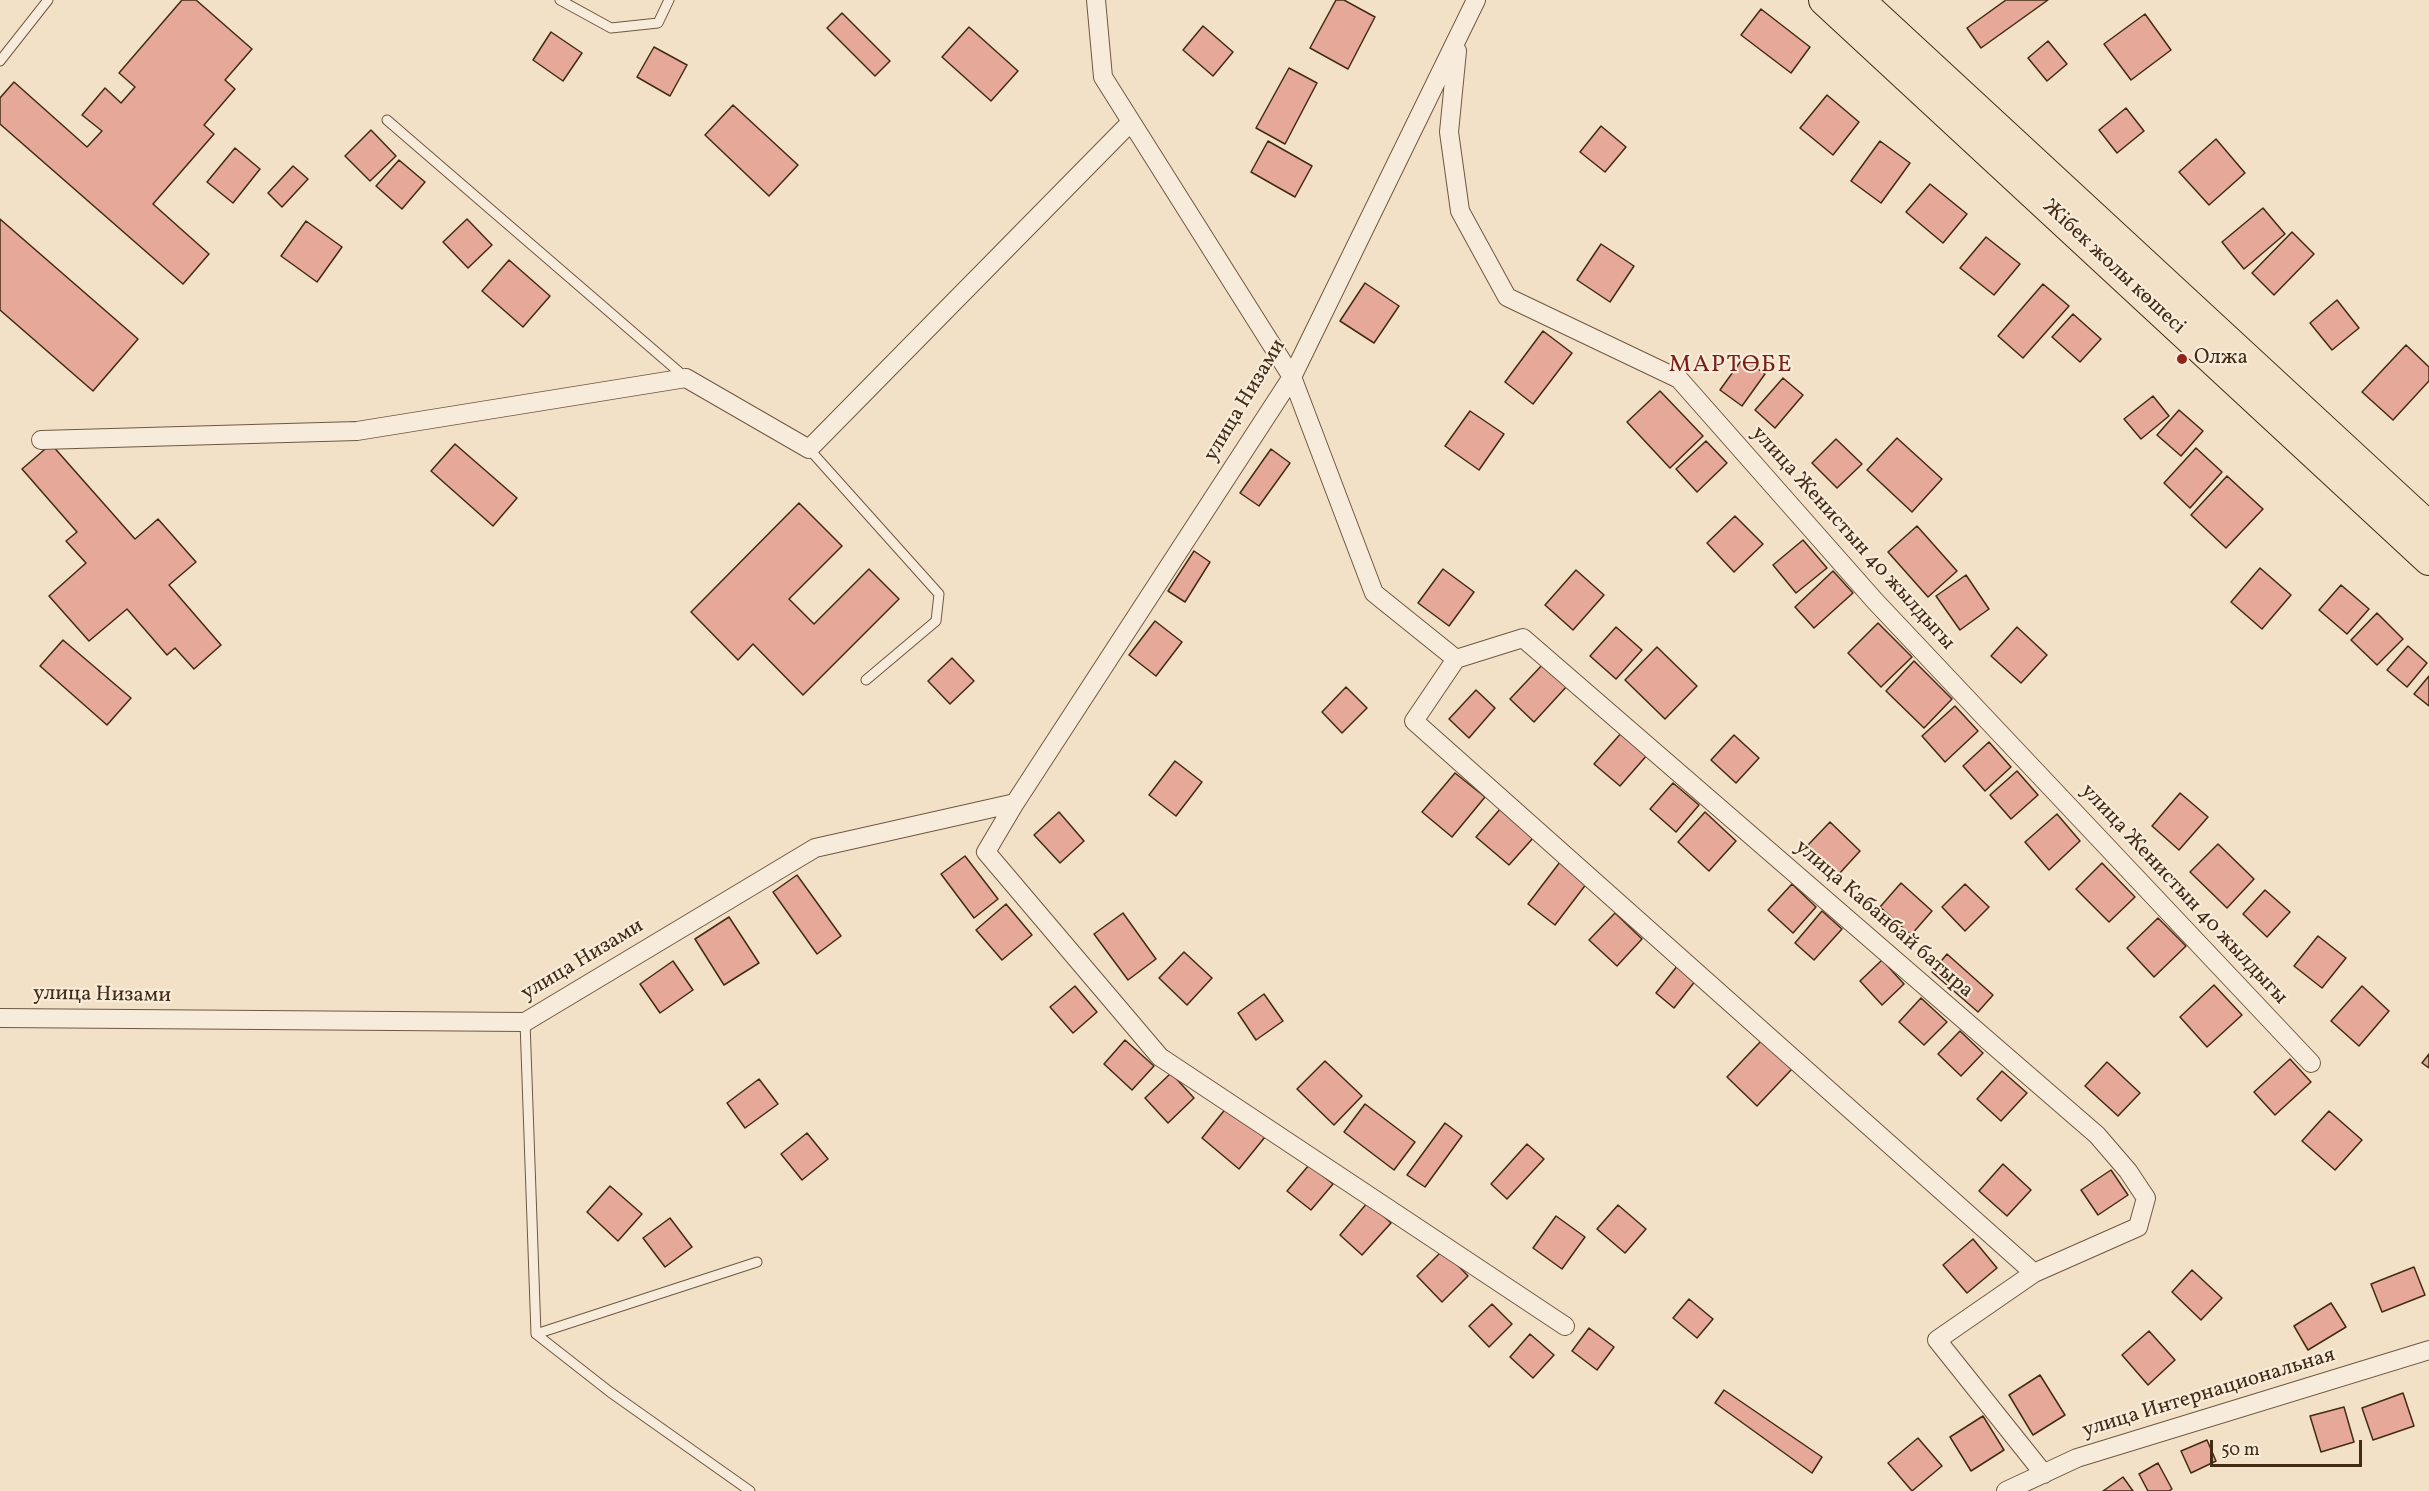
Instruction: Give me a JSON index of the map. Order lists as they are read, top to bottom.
{
  "streets": {
    "main road": ["Жібек жолы көшесі"],
    "street": [
      "улица Низами",
      "улица Женистын 40 жылдыгы",
      "улица Кабанбай батыра",
      "улица Интернациональная"
    ]
  },
  "crossings": [
    ["улица Низами", "улица Женистын 40 жылдыгы"],
    ["улица Кабанбай батыра", "улица Интернациональная"]
  ],
  "districts": ["МАРТӨБЕ"],
  "places": ["Олжа"],
  "scale_bar": "50 m"
}
